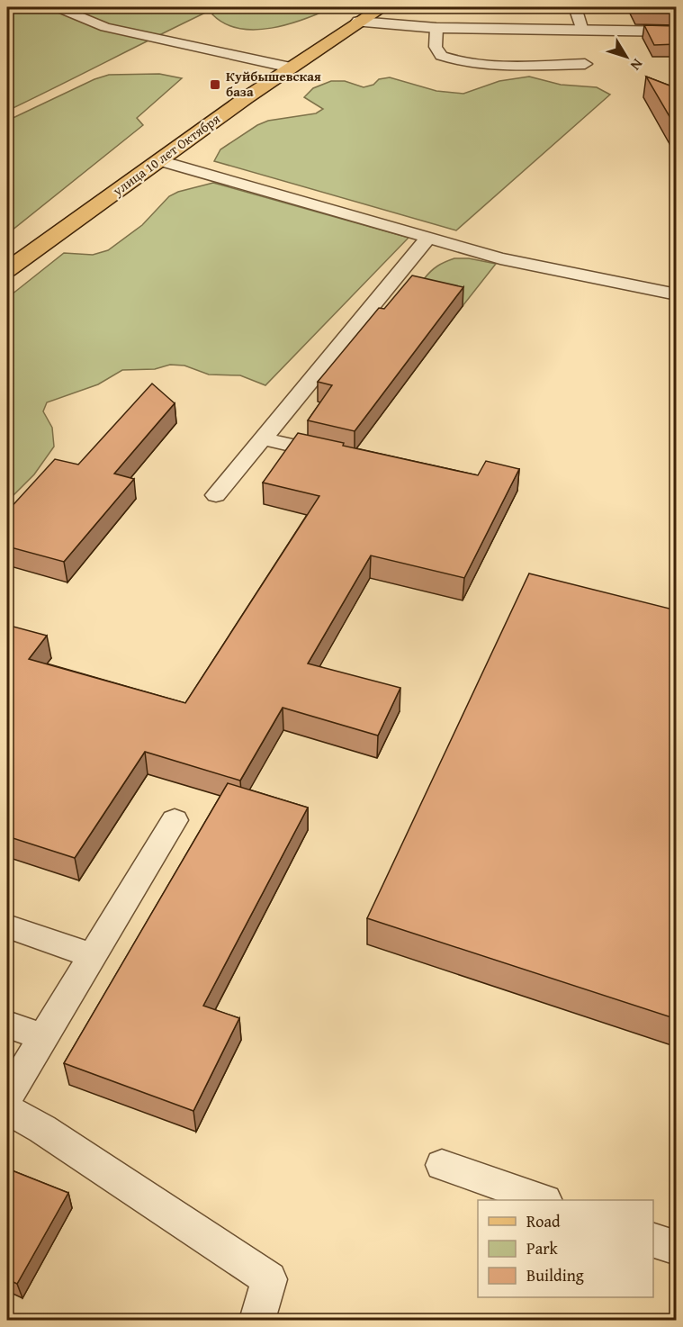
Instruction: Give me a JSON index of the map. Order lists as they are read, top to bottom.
{
  "streets": {
    "main road": ["улица 10 лет Октября"]
  },
  "places": {
    "transit": ["Куйбышевская база"]
  },
  "legend": ["Road", "Park", "Building"],
  "north": "bottom right"
}
